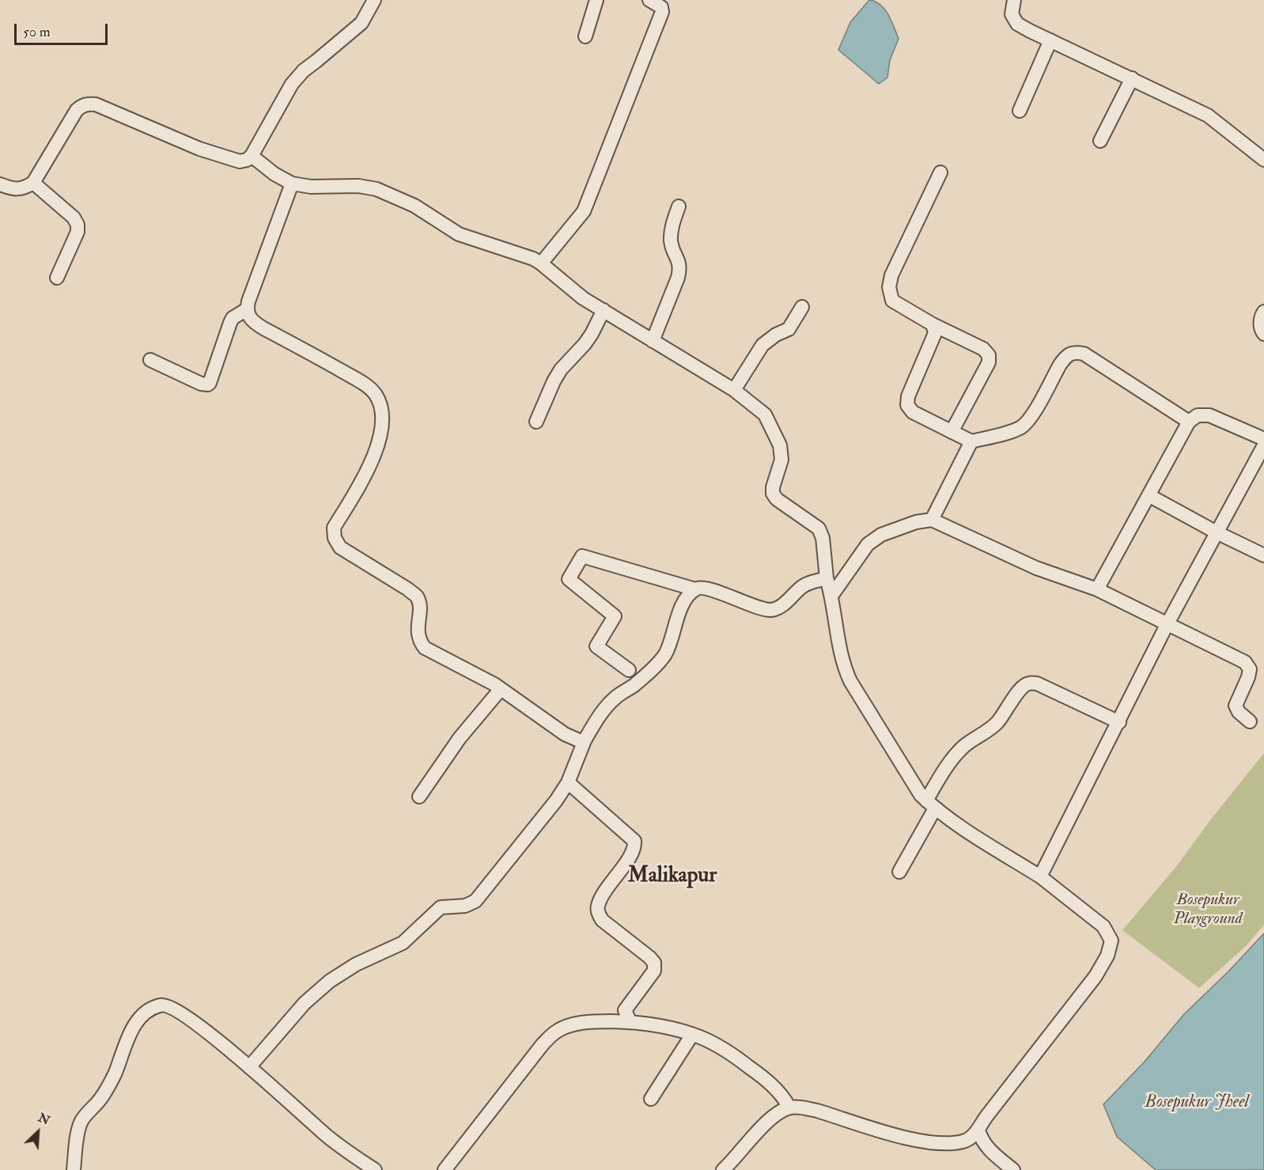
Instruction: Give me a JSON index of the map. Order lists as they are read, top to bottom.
{
  "districts": ["Malikapur"],
  "water": ["Bosepukur Jheel"],
  "parks": ["Bosepukur Playground"],
  "scale_bar": "50 m",
  "north": "top right"
}
